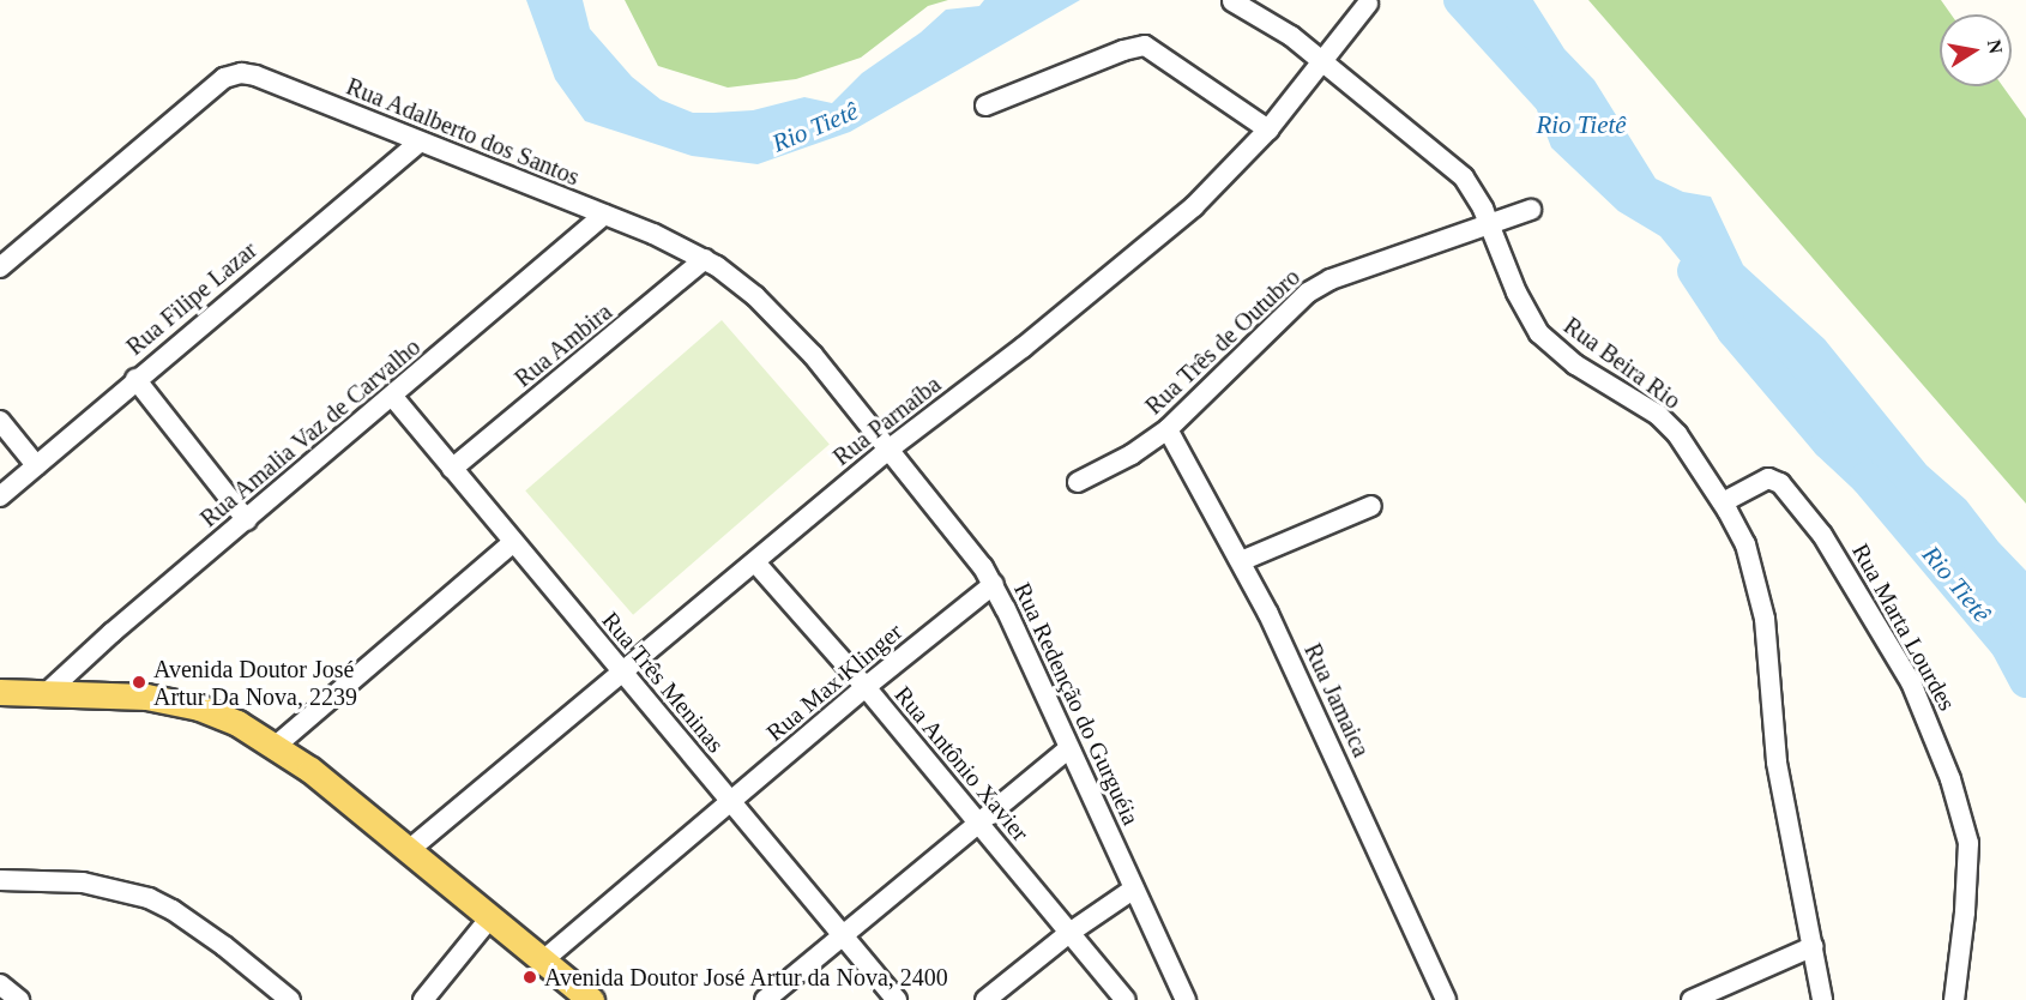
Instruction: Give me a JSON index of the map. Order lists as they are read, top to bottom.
{
  "streets": {
    "street": [
      "Rua Adalberto dos Santos",
      "Rua Filipe Lazar",
      "Rua Três de Outubro",
      "Rua Ambira",
      "Rua Beira Rio",
      "Rua Parnaíba",
      "Rua Amalia Vaz de Carvalho",
      "Rua Marta Lourdes",
      "Rua Três Meninas",
      "Rua Max Klinger",
      "Rua Jamaica",
      "Rua Redenção do Gurguéia",
      "Rua Antônio Xavier"
    ]
  },
  "crossings": [
    ["Rua Adalberto dos Santos", "Rua Filipe Lazar"],
    ["Rua Adalberto dos Santos", "Rua Ambira"],
    ["Rua Adalberto dos Santos", "Rua Parnaíba"],
    ["Rua Adalberto dos Santos", "Rua Amalia Vaz de Carvalho"],
    ["Rua Adalberto dos Santos", "Rua Redenção do Gurguéia"],
    ["Rua Três de Outubro", "Rua Beira Rio"],
    ["Rua Três de Outubro", "Rua Jamaica"],
    ["Rua Ambira", "Rua Três Meninas"],
    ["Rua Beira Rio", "Rua Parnaíba"],
    ["Rua Beira Rio", "Rua Marta Lourdes"],
    ["Rua Parnaíba", "Rua Três Meninas"],
    ["Rua Parnaíba", "Rua Redenção do Gurguéia"],
    ["Rua Parnaíba", "Rua Antônio Xavier"],
    ["Rua Amalia Vaz de Carvalho", "Rua Três Meninas"],
    ["Rua Três Meninas", "Rua Max Klinger"],
    ["Rua Max Klinger", "Rua Redenção do Gurguéia"],
    ["Rua Max Klinger", "Rua Antônio Xavier"]
  ],
  "water": ["Rio Tietê"],
  "places": ["Avenida Doutor José Artur Da Nova, 2239", "Avenida Doutor José Artur da Nova, 2400"],
  "north": "right"
}
